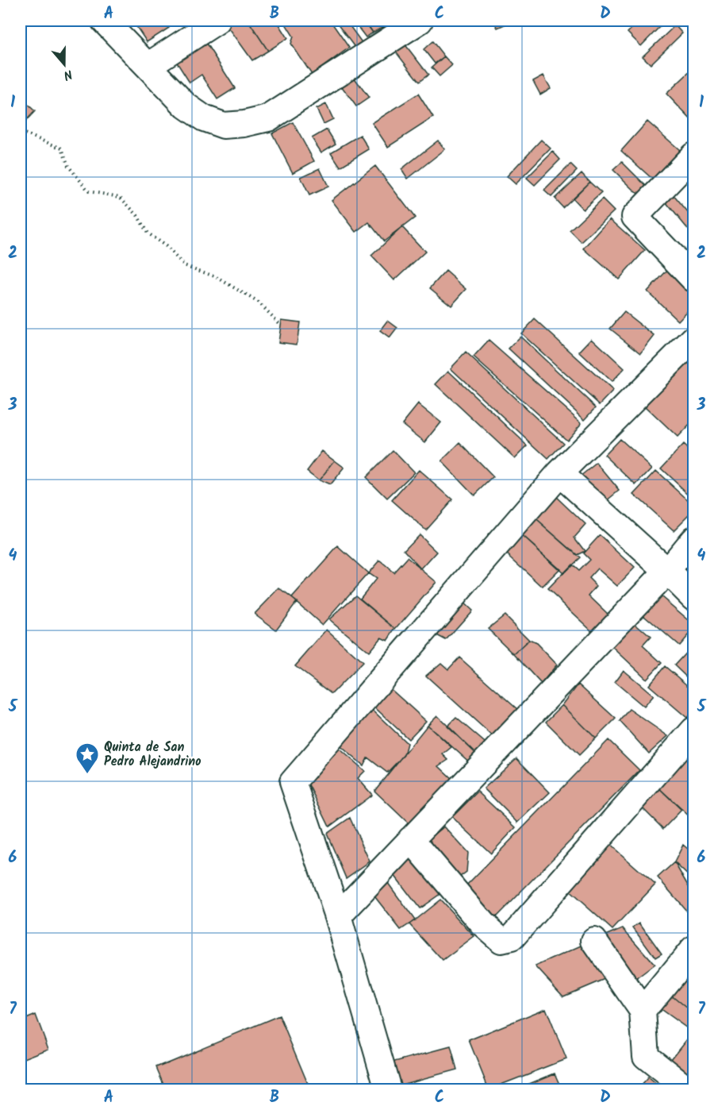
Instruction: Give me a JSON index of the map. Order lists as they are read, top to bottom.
{
  "places": {
    "place": ["Quinta de San Pedro Alejandrino"]
  },
  "north": "bottom",
  "grid": {
    "columns": [
      "A",
      "B",
      "C",
      "D"
    ],
    "rows": [
      "1",
      "2",
      "3",
      "4",
      "5",
      "6",
      "7"
    ]
  }
}
